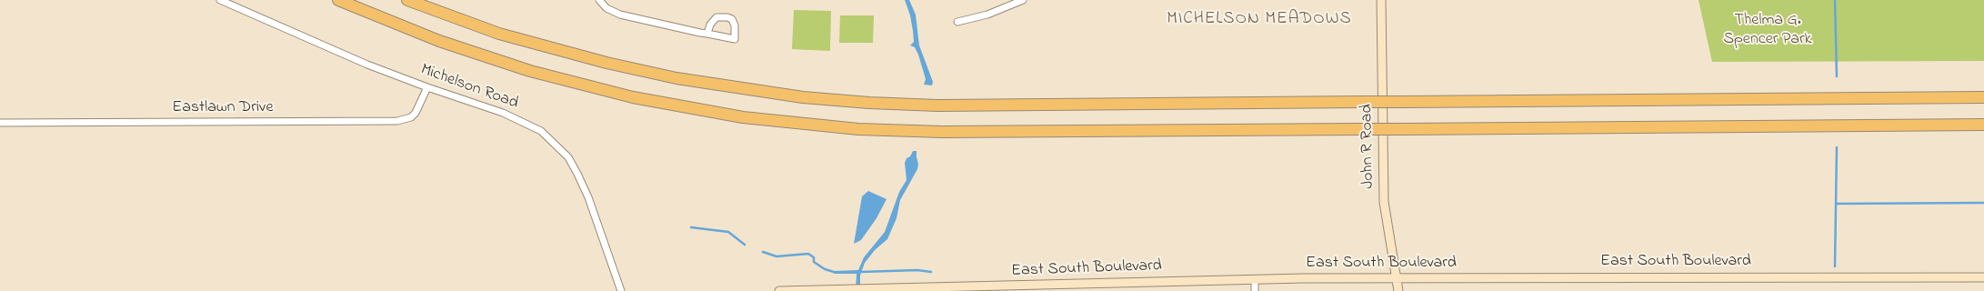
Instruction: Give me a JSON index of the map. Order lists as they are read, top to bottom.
{
  "streets": {
    "street": [
      "Michelson Road",
      "Eastlawn Drive",
      "John R Road",
      "East South Boulevard"
    ]
  },
  "crossings": [
    ["Michelson Road", "Eastlawn Drive"],
    ["John R Road", "East South Boulevard"]
  ],
  "districts": ["MICHELSON MEADOWS"],
  "parks": ["Thelma G. Spencer Park"]
}
